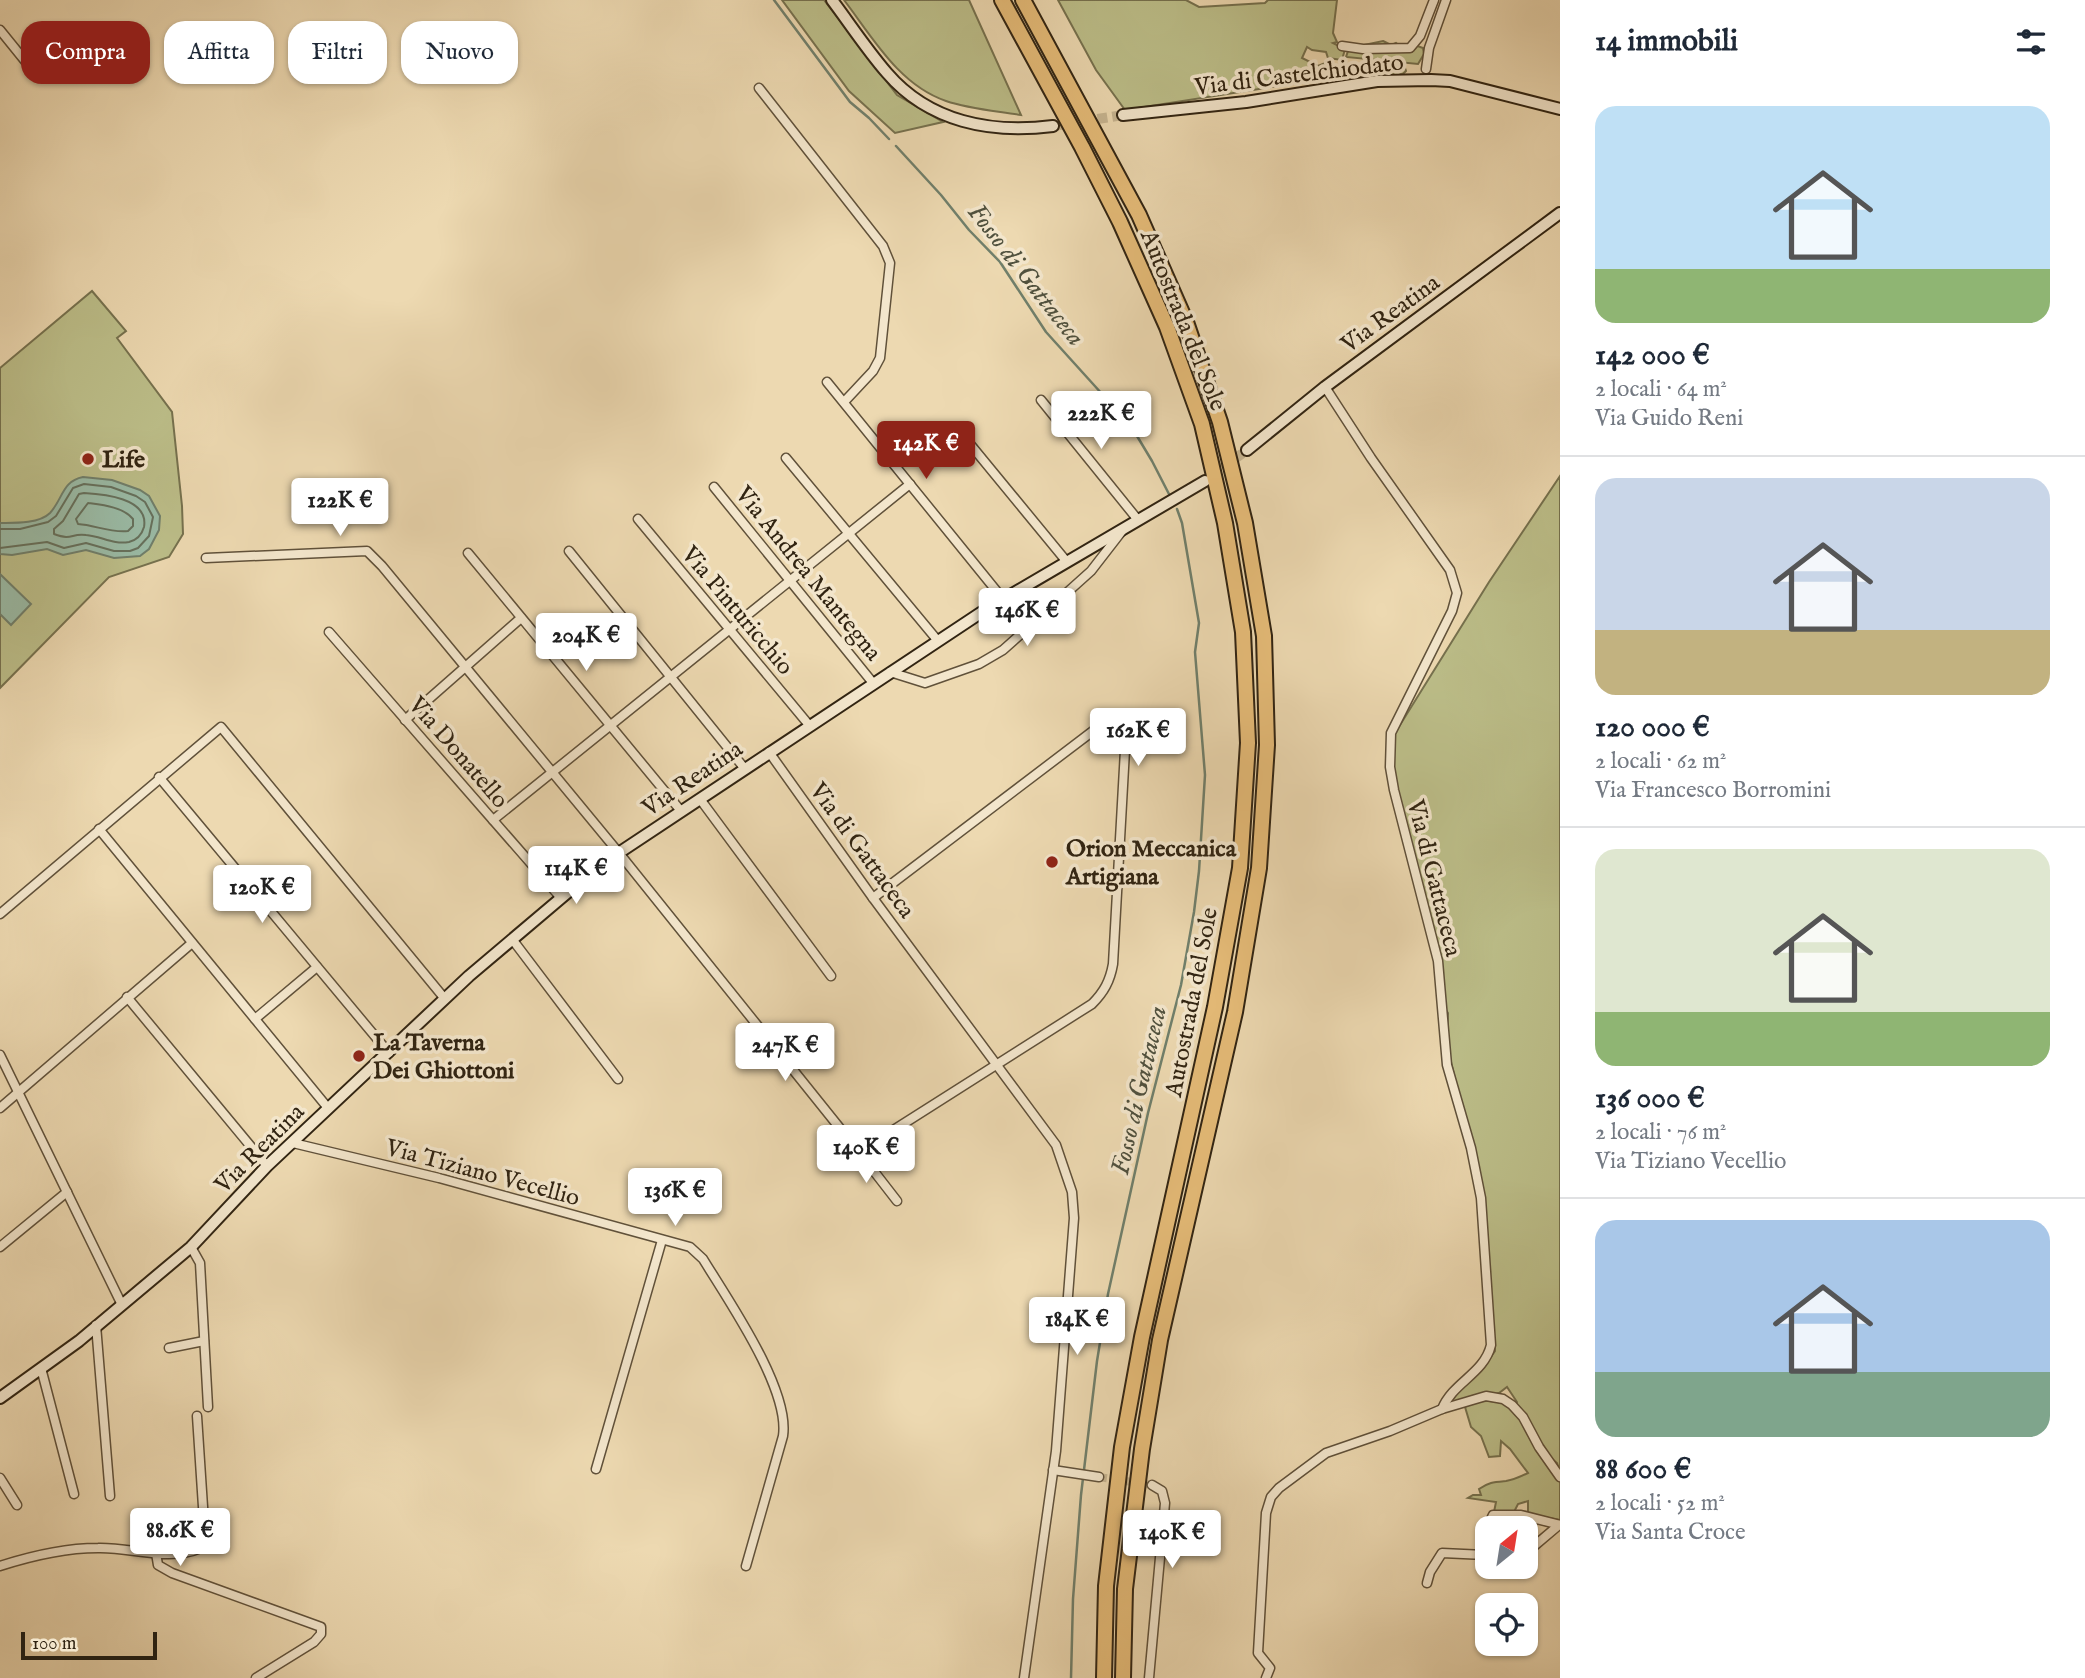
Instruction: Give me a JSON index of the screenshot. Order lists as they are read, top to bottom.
{
  "streets": {
    "highway": ["Autostrada del Sole"],
    "street": [
      "Via di Castelchiodato",
      "Via Reatina",
      "Via Andrea Mantegna",
      "Via Pinturicchio",
      "Via Donatello",
      "Via di Gattaceca",
      "Via Tiziano Vecellio"
    ]
  },
  "crossings": [
    ["Via Reatina", "Via Andrea Mantegna"],
    ["Via Reatina", "Via Pinturicchio"],
    ["Via Reatina", "Via Donatello"],
    ["Via Reatina", "Via di Gattaceca"],
    ["Via Reatina", "Via Tiziano Vecellio"]
  ],
  "water": ["Fosso di Gattaceca"],
  "places": ["Life", "Orion Meccanica Artigiana", "La Taverna Dei Ghiottoni"],
  "scale_bar": "100 m",
  "north": "top right",
  "page": {
    "heading": "14 immobili",
    "chip": [
      "Compra",
      "Affitta",
      "Filtri",
      "Nuovo"
    ],
    "list": [
      {
        "name": "142 000 €",
        "note": "2 locali · 64 m² · Via Guido Reni"
      },
      {
        "name": "120 000 €",
        "note": "2 locali · 62 m² · Via Francesco Borromini"
      },
      {
        "name": "136 000 €",
        "note": "2 locali · 76 m² · Via Tiziano Vecellio"
      },
      {
        "name": "88 600 €",
        "note": "2 locali · 52 m² · Via Santa Croce"
      }
    ],
    "price": [
      "222K €",
      "142K €",
      "122K €",
      "146K €",
      "204K €",
      "162K €",
      "114K €",
      "120K €",
      "247K €",
      "140K €",
      "136K €",
      "184K €",
      "88.6K €",
      "140K €"
    ],
    "scale": "100 m"
  }
}
